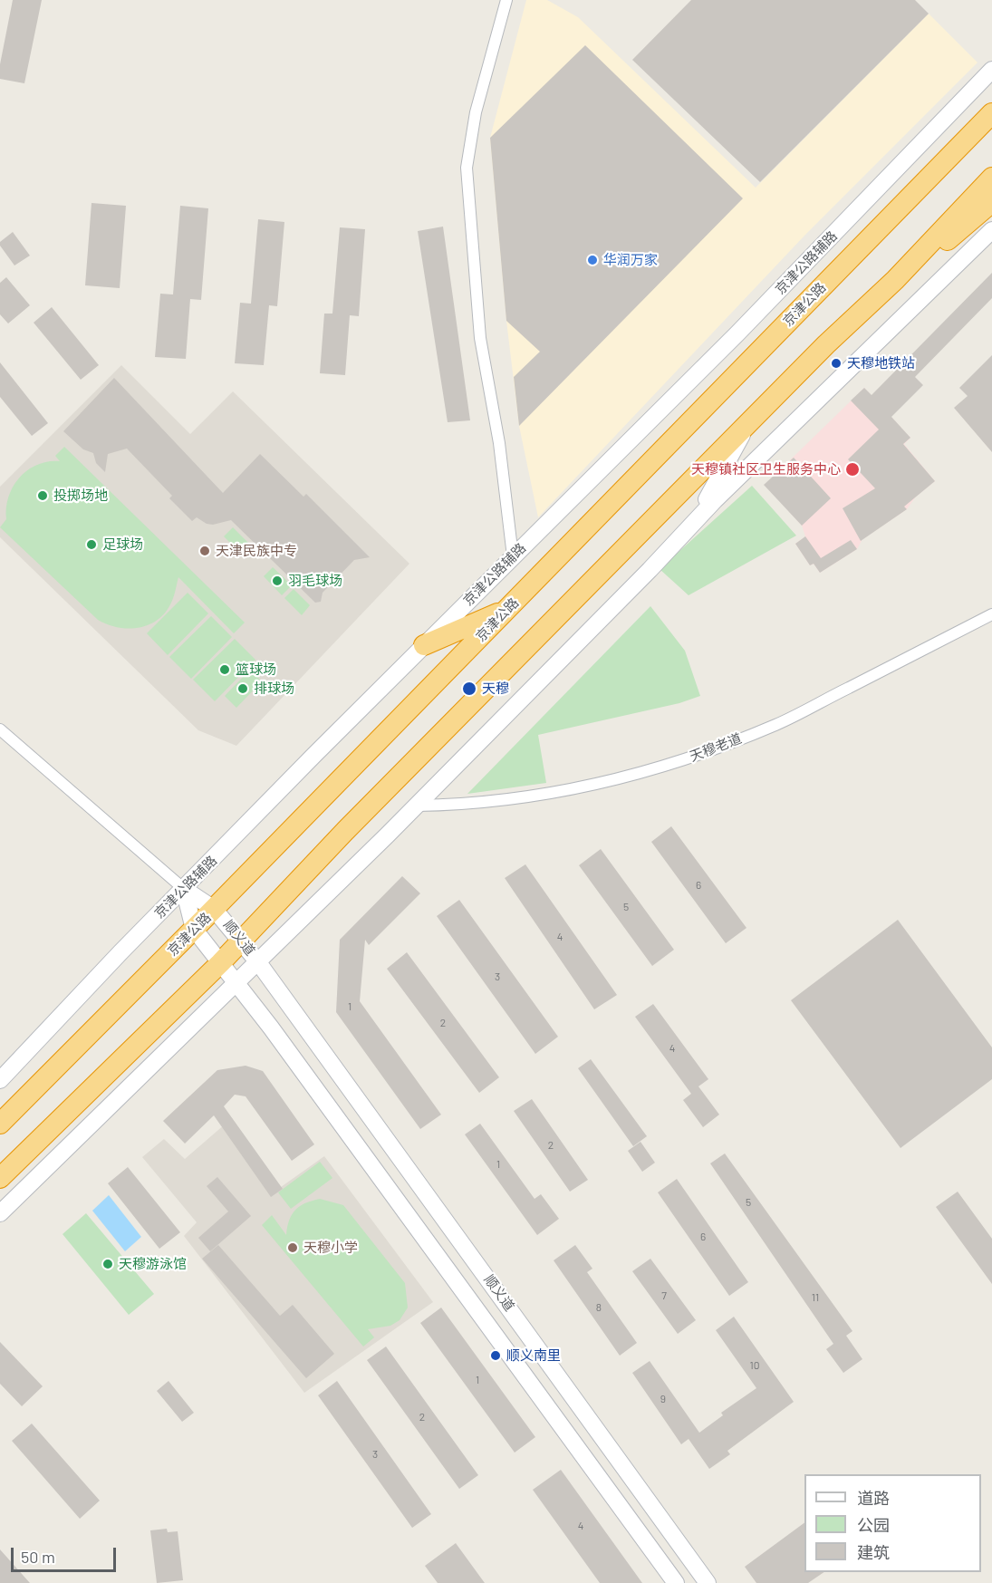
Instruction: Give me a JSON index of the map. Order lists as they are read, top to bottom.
{
  "streets": {
    "highway": ["京津公路"],
    "street": ["京津公路辅路", "天穆老道", "顺义道"]
  },
  "crossings": [
    ["京津公路辅路", "顺义道"],
    ["京津公路", "顺义道"]
  ],
  "places": [
    "华润万家",
    "天穆地铁站",
    "天穆镇社区卫生服务中心",
    "投掷场地",
    "足球场",
    "天津民族中专",
    "羽毛球场",
    "篮球场",
    "排球场",
    "天穆",
    "天穆小学",
    "天穆游泳馆",
    "顺义南里"
  ],
  "house_numbers": [
    "6",
    "5",
    "4",
    "3",
    "1",
    "2",
    "4",
    "2",
    "1",
    "5",
    "6",
    "7",
    "11",
    "8",
    "10",
    "1",
    "9",
    "2",
    "3",
    "4"
  ],
  "legend": ["道路", "公园", "建筑"],
  "scale_bar": "50 m"
}
